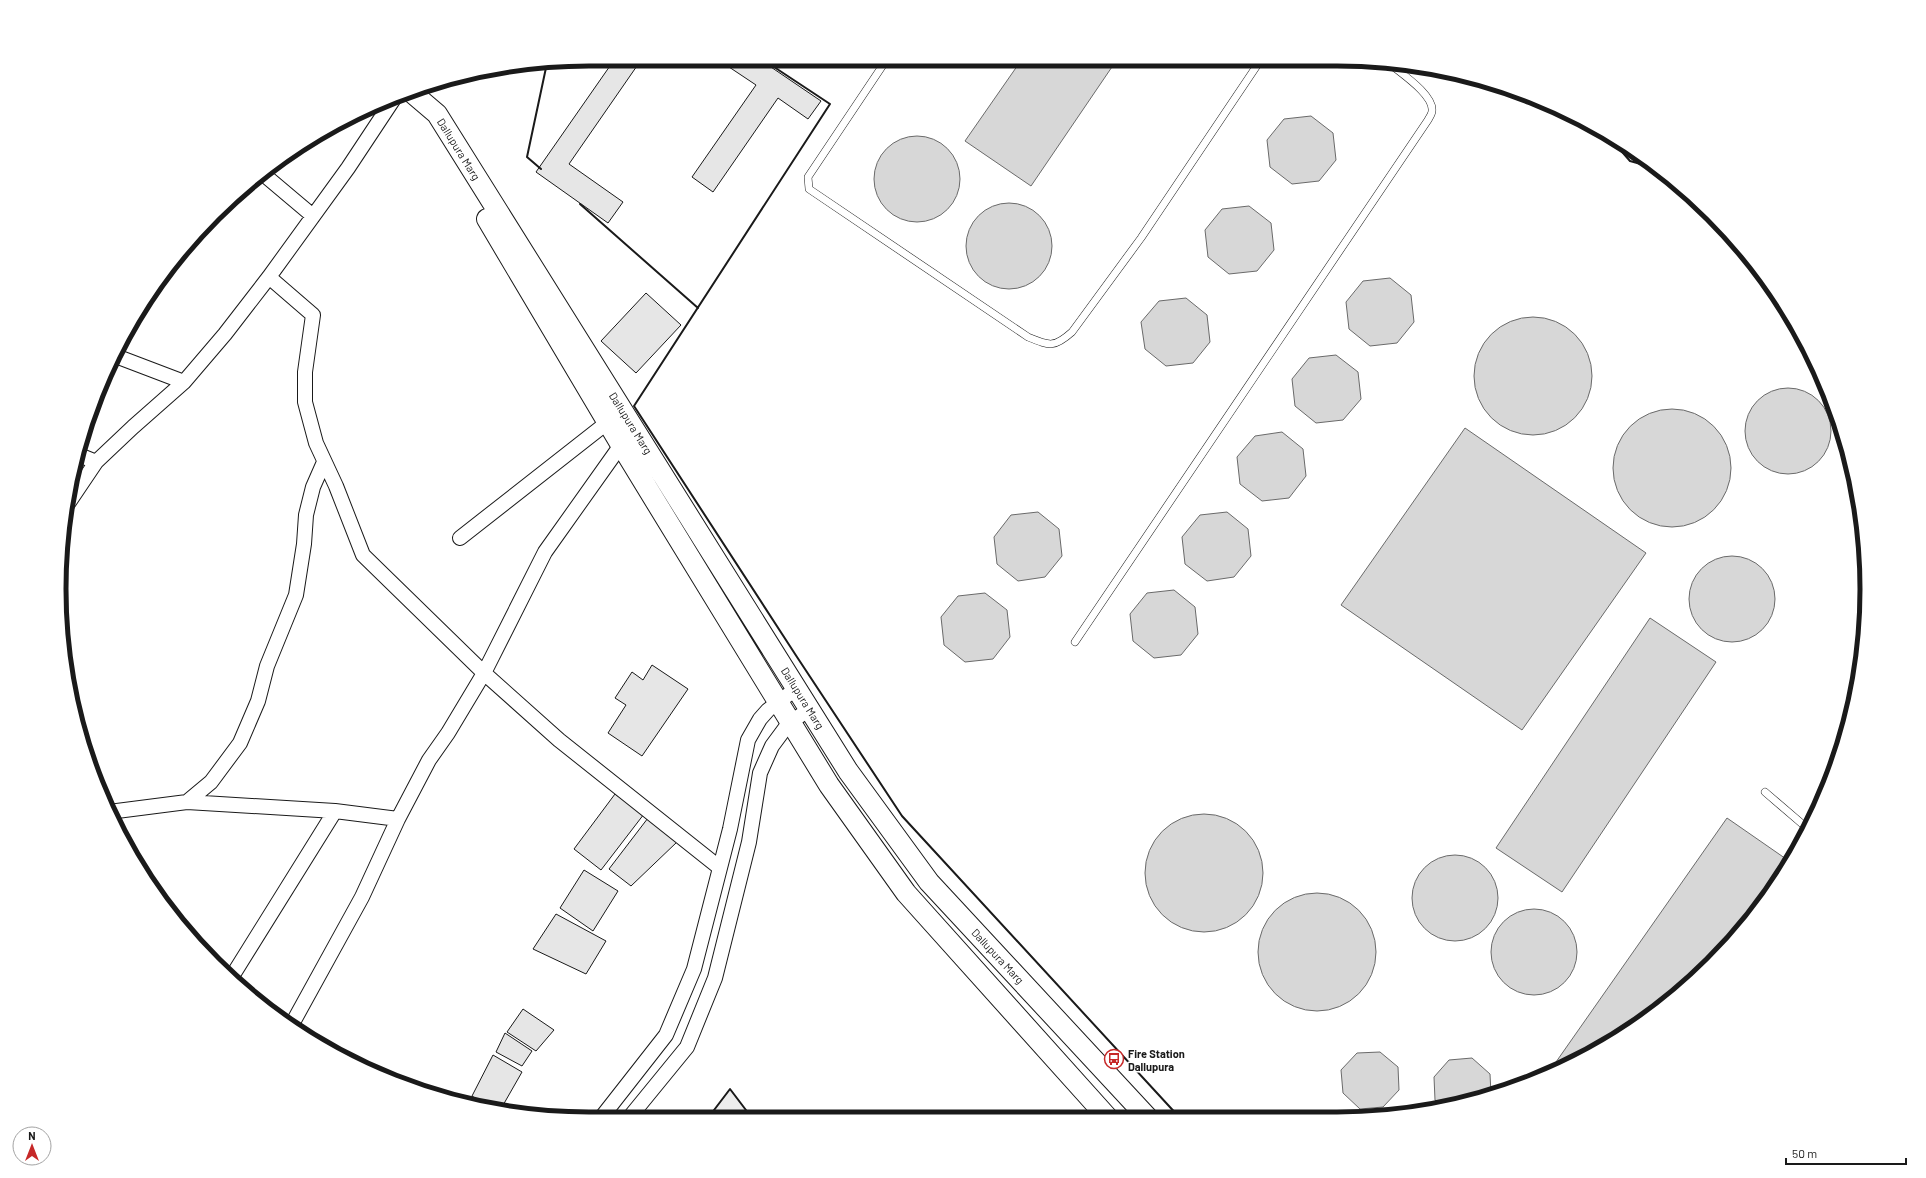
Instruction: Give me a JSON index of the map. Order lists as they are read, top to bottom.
{
  "streets": {
    "main road": ["Dallupura Marg"]
  },
  "places": {
    "bus stop": ["Fire Station Dallupura"]
  },
  "scale_bar": "50 m",
  "north": "top"
}
